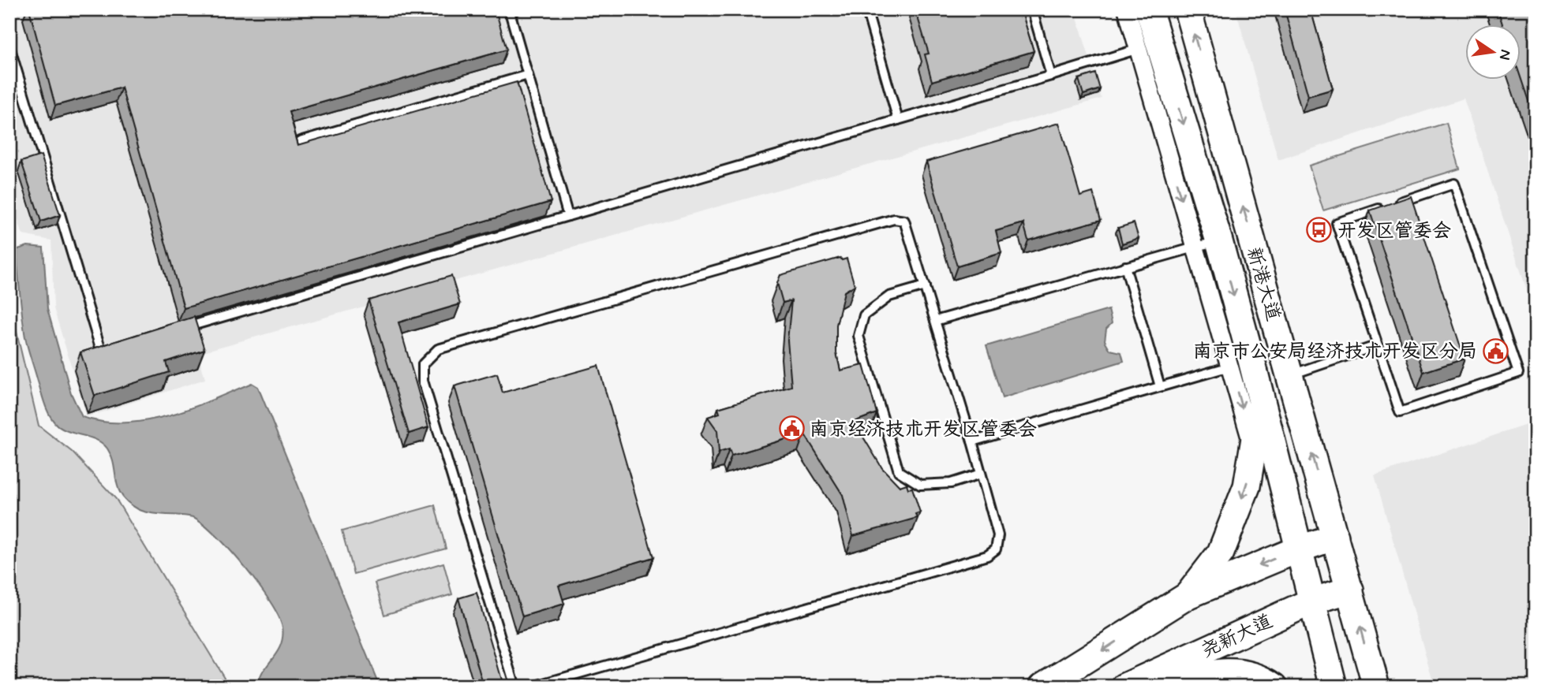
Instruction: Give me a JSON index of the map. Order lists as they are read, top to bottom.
{
  "streets": {
    "main road": ["新港大道", "尧新大道"]
  },
  "crossings": [
    ["新港大道", "尧新大道"]
  ],
  "places": {
    "bus stop": ["开发区管委会"],
    "public building": ["南京市公安局经济技术开发区分局", "南京经济技术开发区管委会"]
  },
  "north": "right"
}
